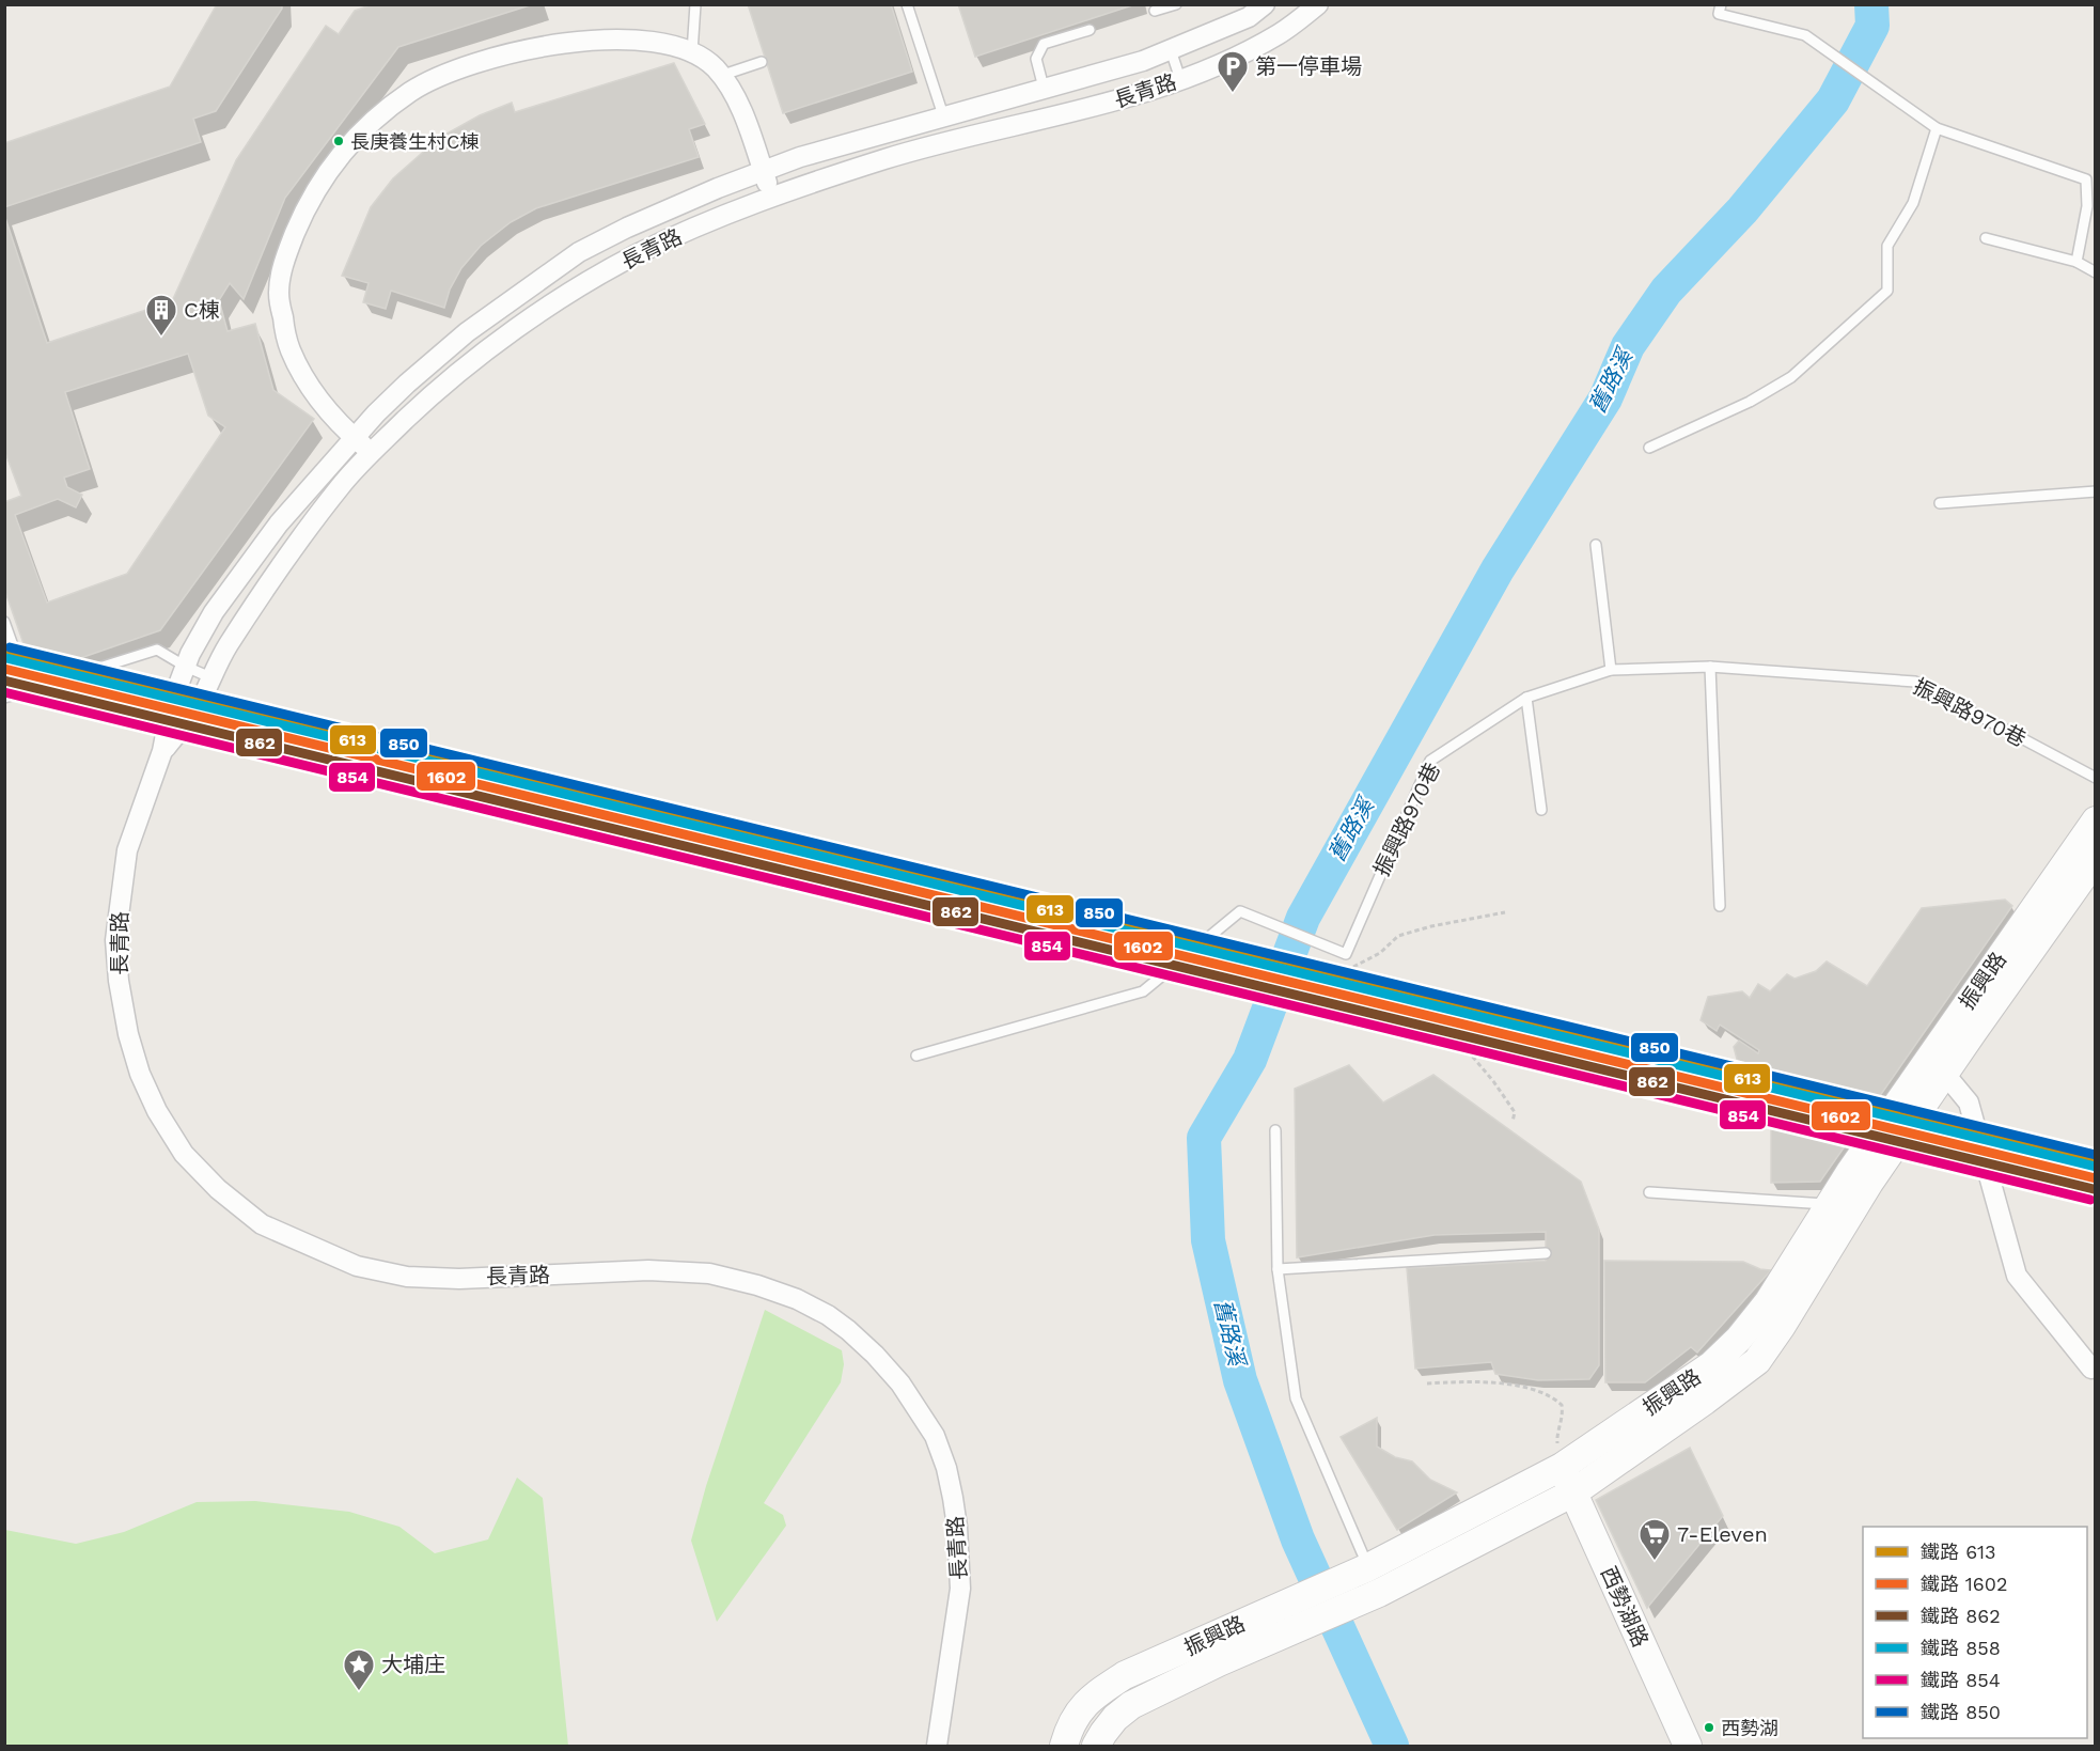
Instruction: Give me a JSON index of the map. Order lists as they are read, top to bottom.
{
  "streets": {
    "street": ["長青路", "振興路", "西勢湖路"],
    "lane": ["振興路970巷"]
  },
  "crossings": [
    ["振興路", "西勢湖路"]
  ],
  "water": ["舊路溪"],
  "places": {
    "parking": ["第一停車場"],
    "other": ["長庚養生村C棟", "西勢湖"],
    "building": ["C棟"],
    "supermarket": ["7-Eleven"],
    "place": ["大埔庄"]
  },
  "lines": [
    "rail line 850",
    "rail line 613",
    "rail line 858",
    "rail line 1602",
    "rail line 862",
    "rail line 854"
  ],
  "legend": [
    "鐵路 613",
    "鐵路 1602",
    "鐵路 862",
    "鐵路 858",
    "鐵路 854",
    "鐵路 850"
  ]
}
